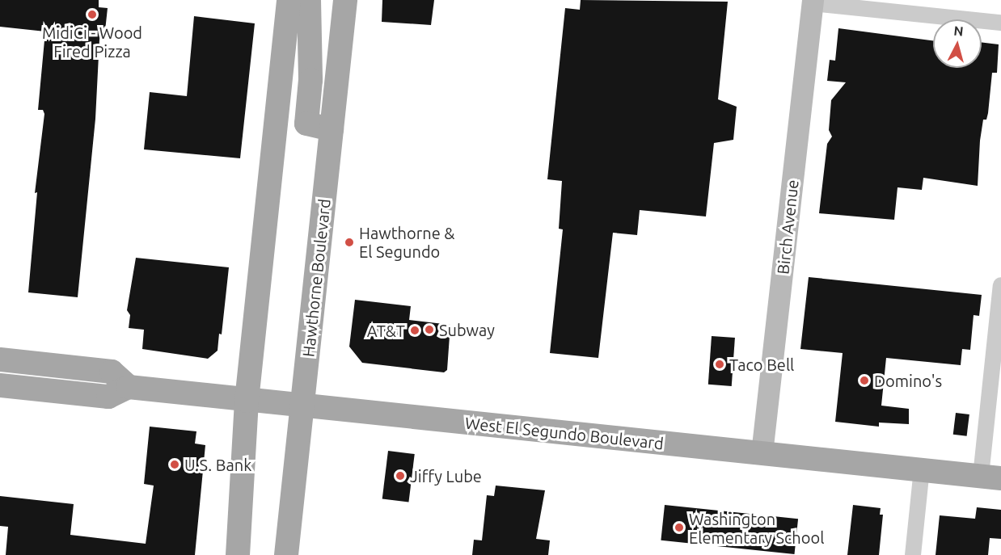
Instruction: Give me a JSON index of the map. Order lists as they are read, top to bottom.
{
  "streets": {
    "main road": ["Hawthorne Boulevard", "West El Segundo Boulevard"],
    "street": ["Birch Avenue"]
  },
  "crossings": [
    ["Birch Avenue", "West El Segundo Boulevard"],
    ["Hawthorne Boulevard", "West El Segundo Boulevard"]
  ],
  "places": [
    "MidiCi - Wood Fired Pizza",
    "Hawthorne & El Segundo",
    "Subway",
    "AT&T",
    "Taco Bell",
    "Domino's",
    "U.S. Bank",
    "Jiffy Lube",
    "Washington Elementary School"
  ],
  "north": "top"
}
